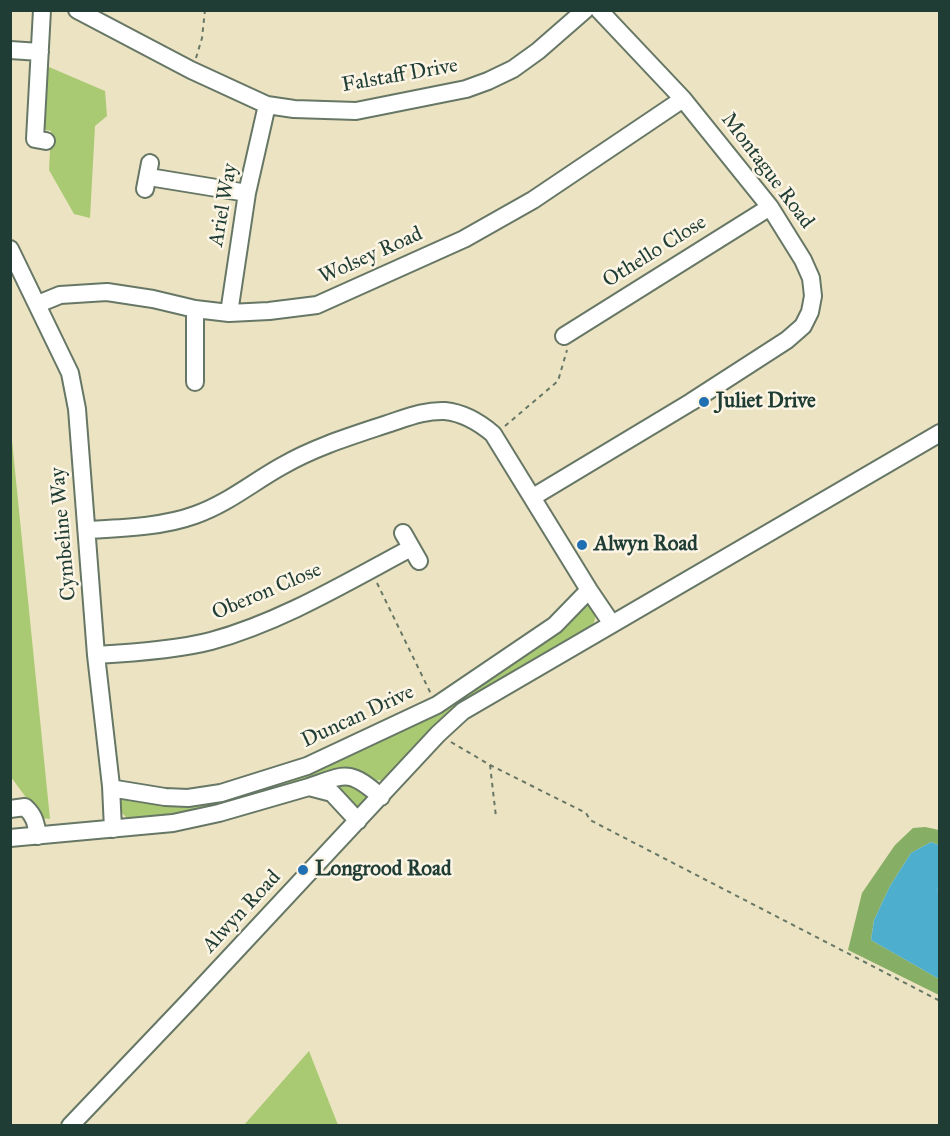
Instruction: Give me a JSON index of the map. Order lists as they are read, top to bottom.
{
  "streets": {
    "street": [
      "Falstaff Drive",
      "Montague Road",
      "Ariel Way",
      "Othello Close",
      "Wolsey Road",
      "Cymbeline Way",
      "Oberon Close",
      "Duncan Drive",
      "Alwyn Road"
    ]
  },
  "crossings": [
    ["Falstaff Drive", "Ariel Way"],
    ["Montague Road", "Othello Close"],
    ["Montague Road", "Wolsey Road"],
    ["Ariel Way", "Wolsey Road"],
    ["Wolsey Road", "Cymbeline Way"],
    ["Cymbeline Way", "Oberon Close"],
    ["Cymbeline Way", "Duncan Drive"]
  ],
  "places": ["Juliet Drive", "Alwyn Road", "Longrood Road"]
}
